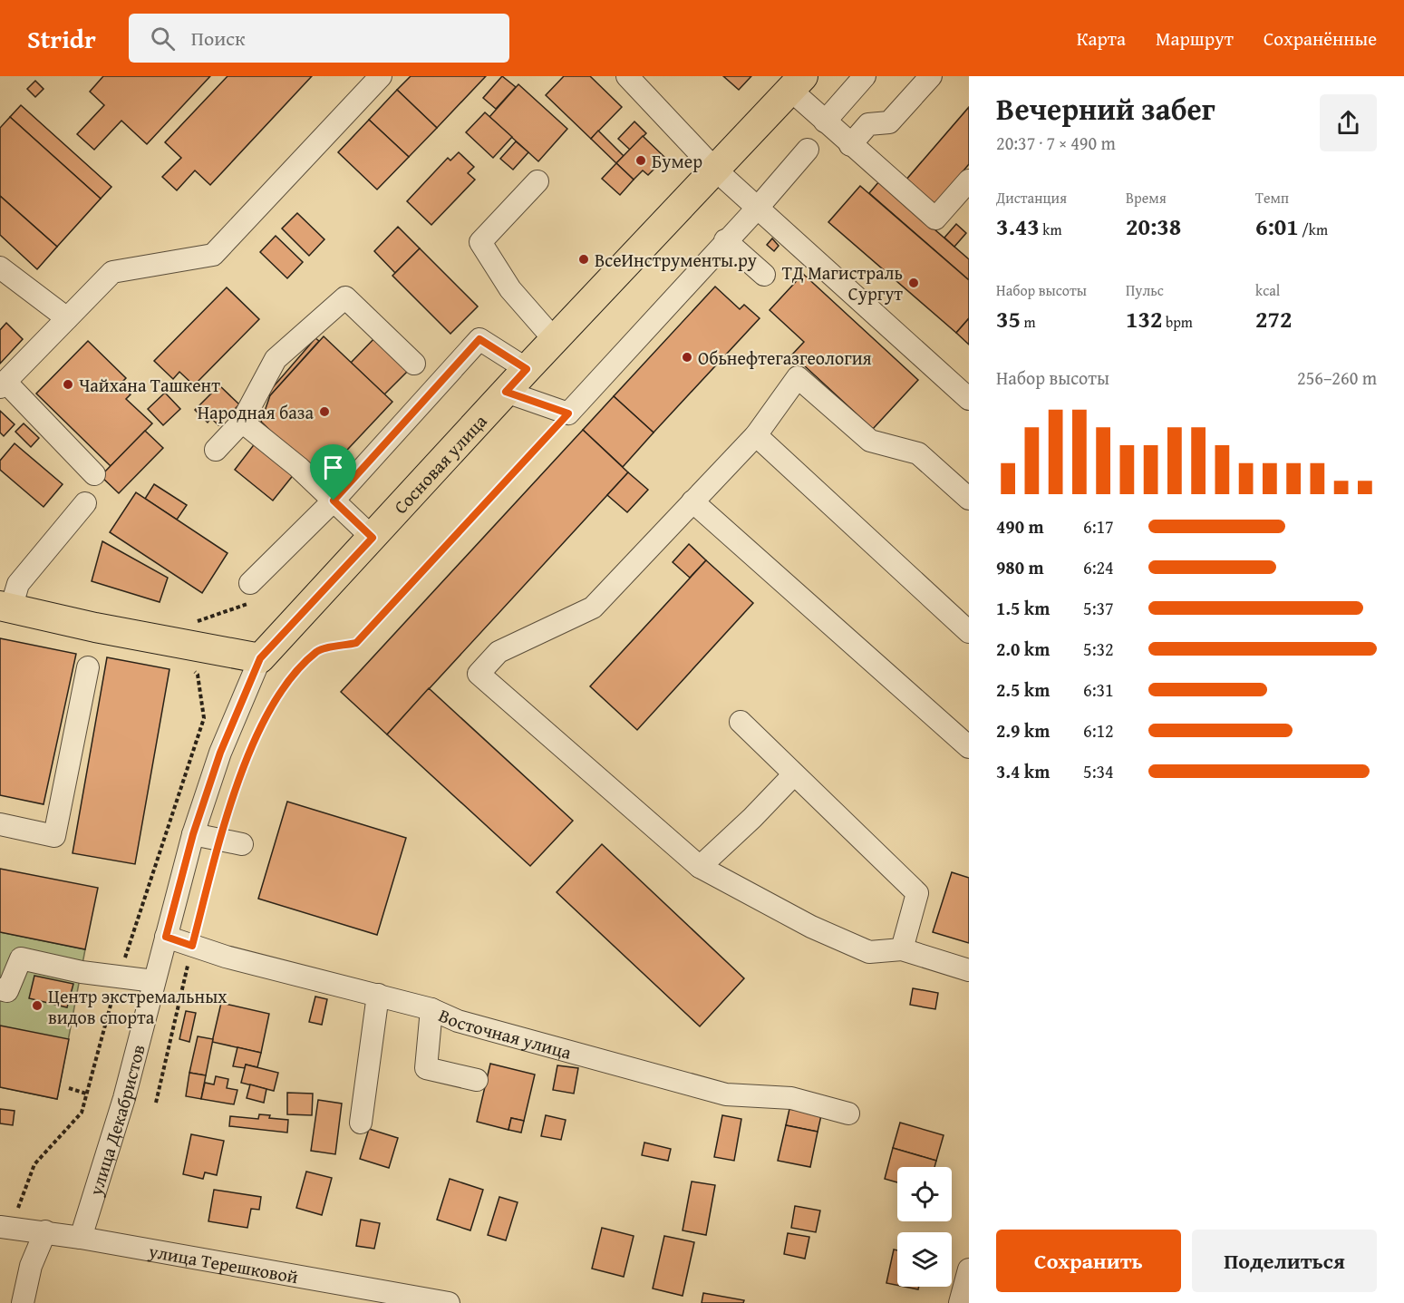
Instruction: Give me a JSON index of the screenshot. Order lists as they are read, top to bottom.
{
  "streets": {
    "main road": ["Сосновая улица"],
    "street": ["Восточная улица", "улица Декабристов", "улица Терешковой"]
  },
  "crossings": [
    ["Сосновая улица", "улица Декабристов"],
    ["Восточная улица", "улица Декабристов"],
    ["улица Декабристов", "улица Терешковой"]
  ],
  "places": [
    "Бумер",
    "ВсеИнструменты.ру",
    "ТД Магистраль Сургут",
    "Обьнефтегазгеология",
    "Чайхана Ташкент",
    "Народная база",
    "Центр экстремальных видов спорта"
  ],
  "page": {
    "header": "Stridr",
    "search": "Поиск",
    "nav": ["Карта", "Маршрут", "Сохранённые"],
    "heading": ["Вечерний забег", "20:37 · 7 × 490 m"],
    "stats": [
      ["Дистанция", "3.43 km"],
      ["Время", "20:38"],
      ["Темп", "6:01 /km"],
      ["Набор высоты", "35 m"],
      ["Пульс", "132 bpm"],
      ["kcal", "272"]
    ],
    "chart": ["Набор высоты", "256–260 m"],
    "list": [
      {
        "name": "490 m",
        "note": "6:17"
      },
      {
        "name": "980 m",
        "note": "6:24"
      },
      {
        "name": "1.5 km",
        "note": "5:37"
      },
      {
        "name": "2.0 km",
        "note": "5:32"
      },
      {
        "name": "2.5 km",
        "note": "6:31"
      },
      {
        "name": "2.9 km",
        "note": "6:12"
      },
      {
        "name": "3.4 km",
        "note": "5:34"
      }
    ],
    "buttons": ["Сохранить", "Поделиться"]
  }
}
